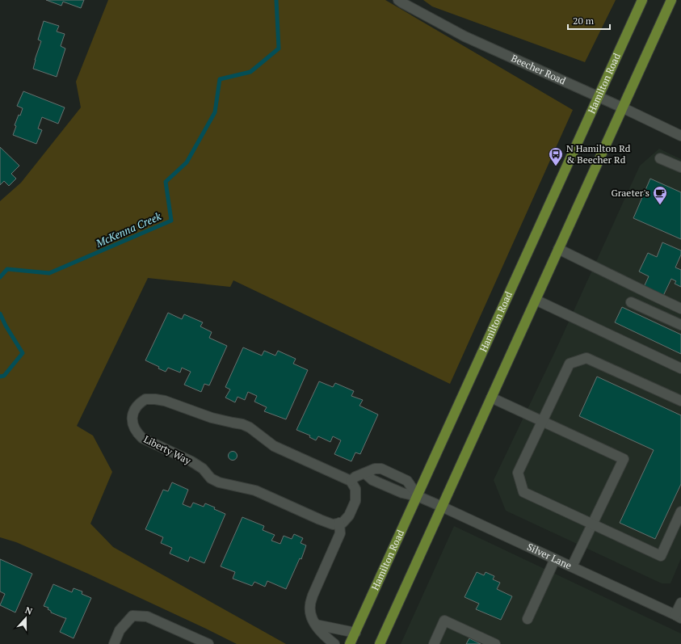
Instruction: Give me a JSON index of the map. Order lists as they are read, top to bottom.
{
  "streets": {
    "main road": ["Hamilton Road"],
    "street": ["Beecher Road", "Liberty Way", "Silver Lane"]
  },
  "crossings": [
    ["Beecher Road", "Hamilton Road"],
    ["Hamilton Road", "Silver Lane"]
  ],
  "water": ["McKenna Creek"],
  "places": {
    "bus stop": ["N Hamilton Rd & Beecher Rd"],
    "cafe": ["Graeter's"]
  },
  "scale_bar": "20 m",
  "north": "top"
}
